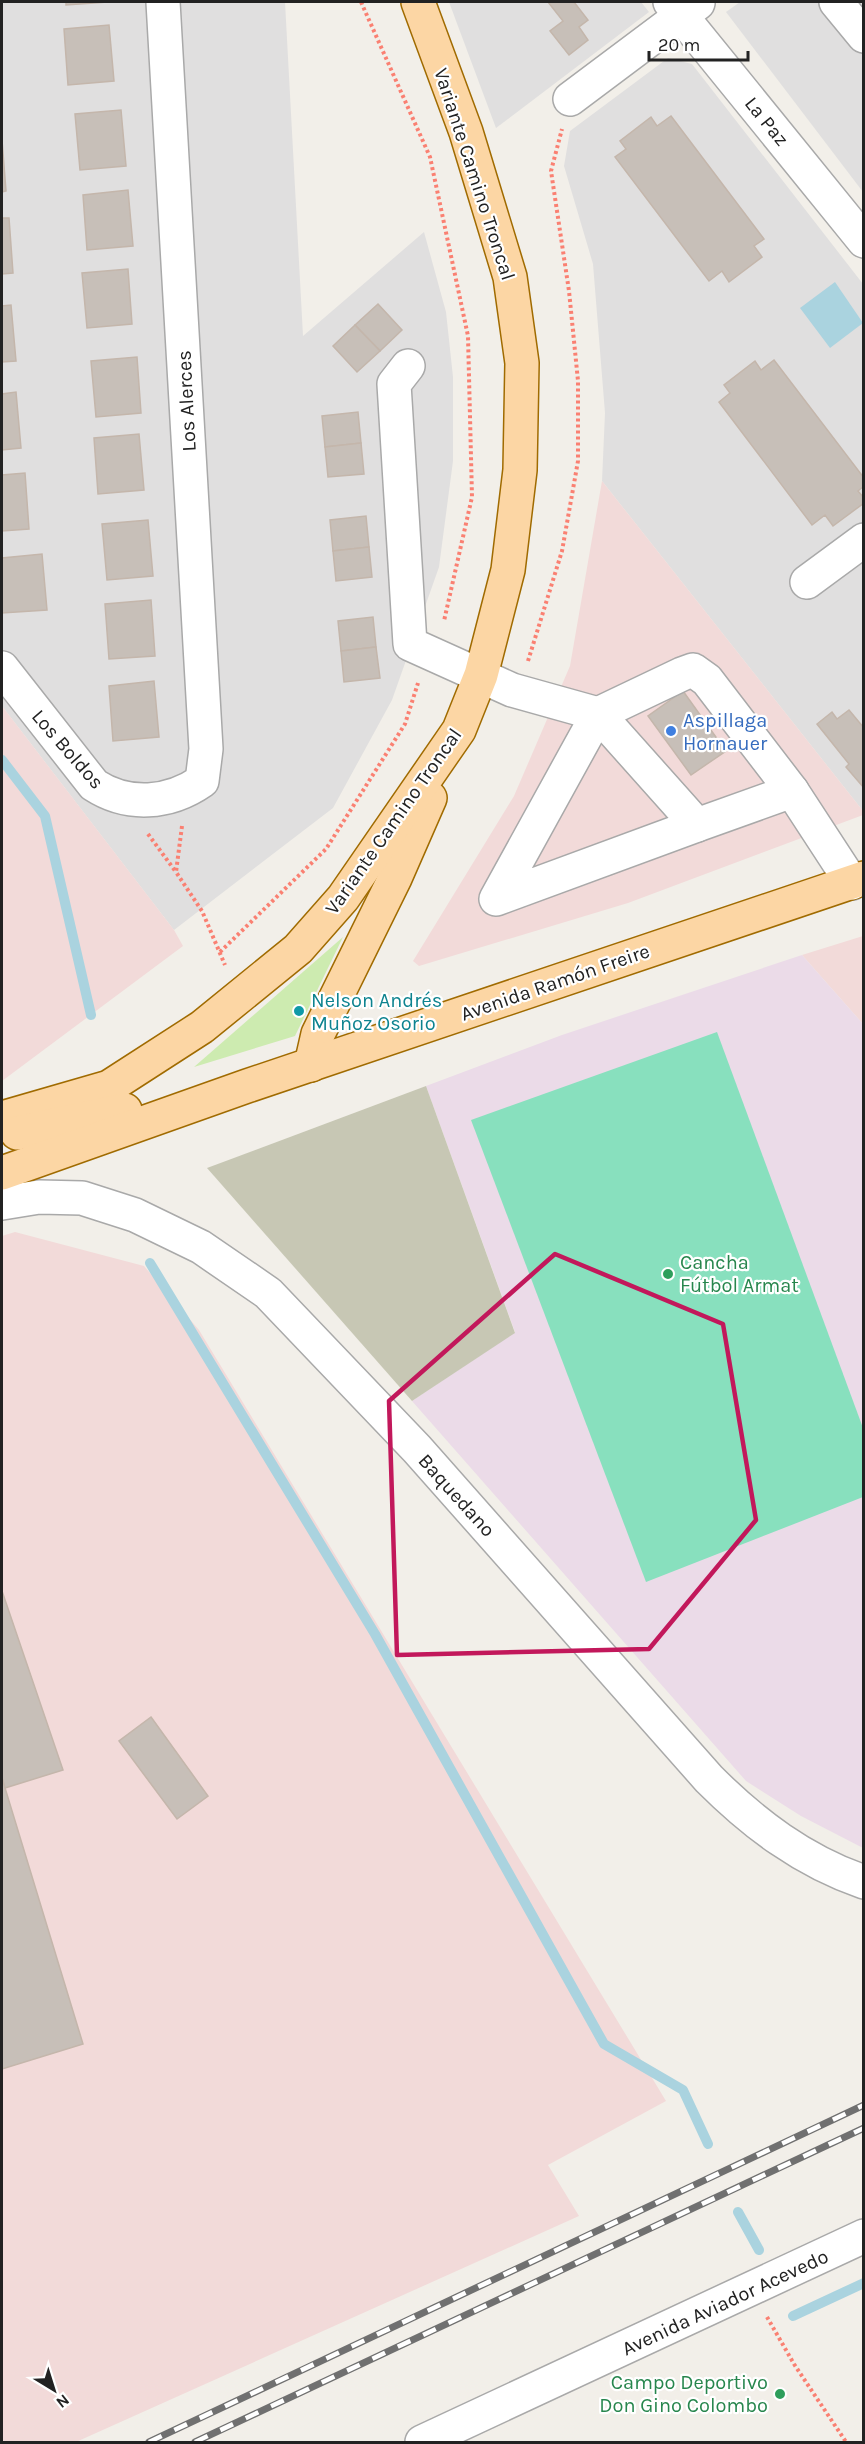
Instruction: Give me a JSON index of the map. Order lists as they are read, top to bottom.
{
  "streets": {
    "main road": ["Variante Camino Troncal", "Avenida Ramón Freire"],
    "street": [
      "La Paz",
      "Los Alerces",
      "Los Boldos",
      "Baquedano",
      "Avenida Aviador Acevedo"
    ]
  },
  "crossings": [
    ["Los Alerces", "Los Boldos"]
  ],
  "places": [
    "Aspillaga Hornauer",
    "Nelson Andrés Muñoz Osorio",
    "Cancha Fútbol Armat",
    "Campo Deportivo Don Gino Colombo"
  ],
  "scale_bar": "20 m",
  "north": "bottom right"
}
